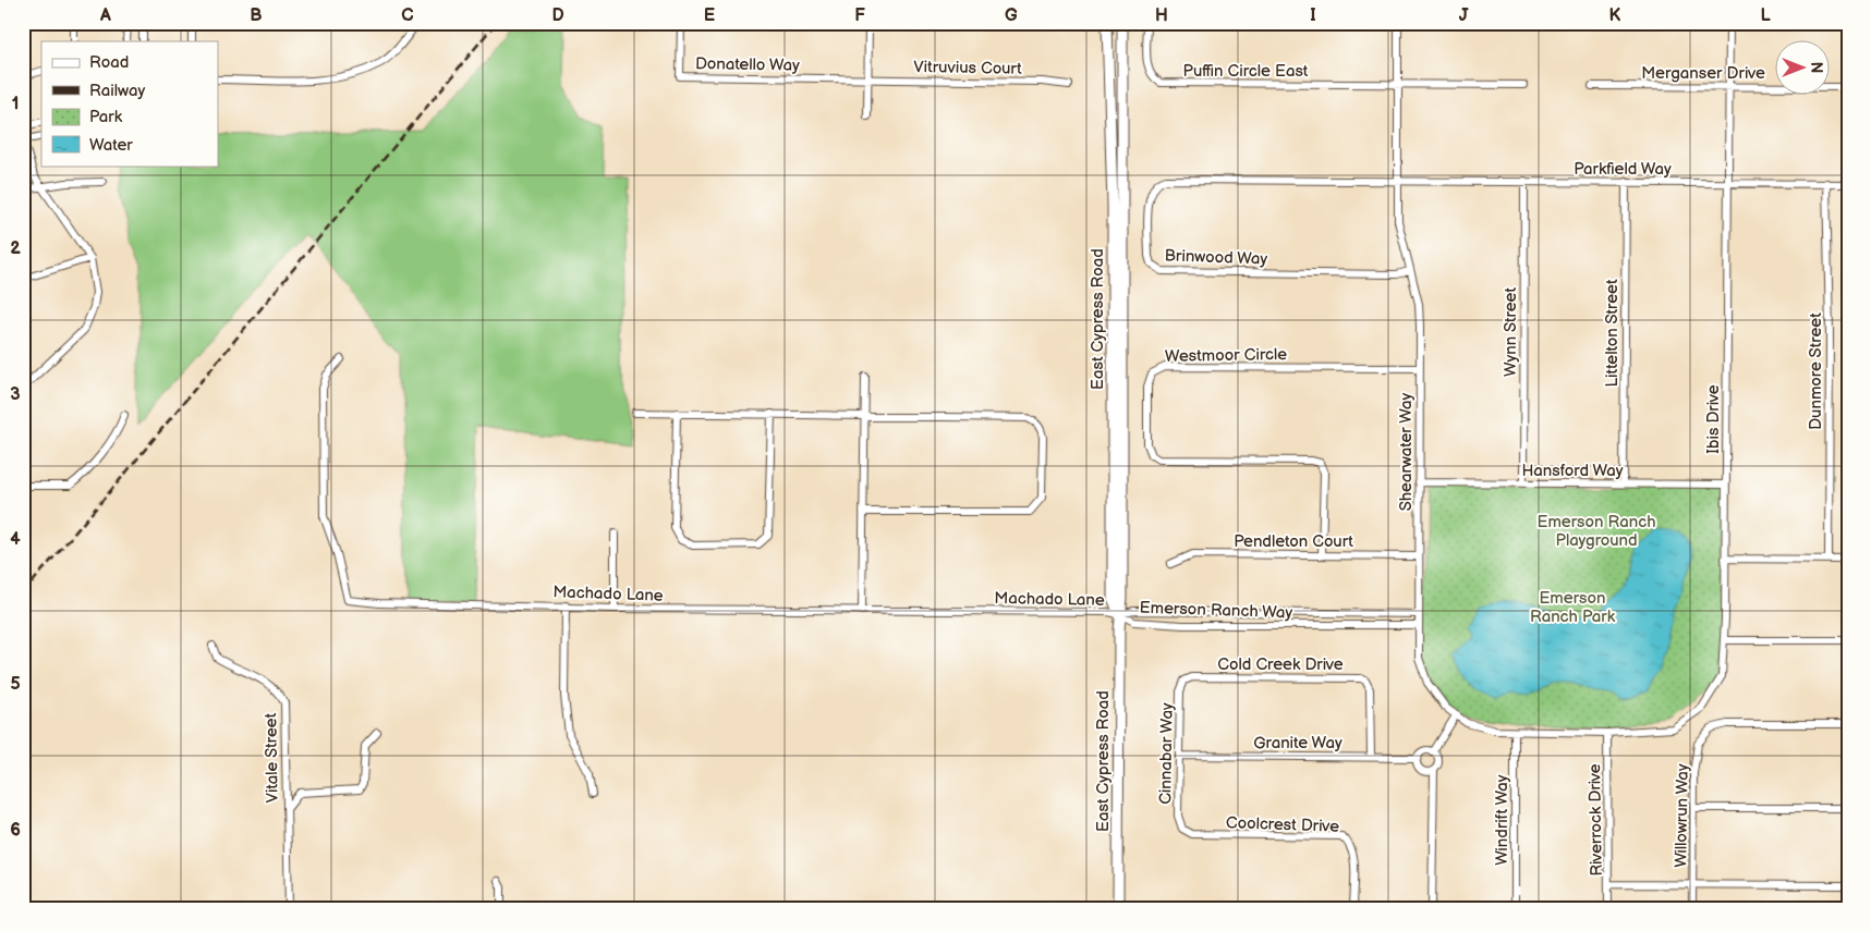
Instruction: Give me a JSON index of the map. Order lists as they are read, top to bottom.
{
  "streets": {
    "street": [
      "Donatello Way",
      "Vitruvius Court",
      "Puffin Circle East",
      "Merganser Drive",
      "Parkfield Way",
      "Brinwood Way",
      "East Cypress Road",
      "Wynn Street",
      "Littelton Street",
      "Westmoor Circle",
      "Dunmore Street",
      "Ibis Drive",
      "Shearwater Way",
      "Hansford Way",
      "Pendleton Court",
      "Machado Lane",
      "Emerson Ranch Way",
      "Cold Creek Drive",
      "Granite Way",
      "Cinnabar Way",
      "Vitale Street",
      "Willowrun Way",
      "Windrift Way",
      "Riverrock Drive",
      "Coolcrest Drive"
    ]
  },
  "crossings": [
    ["Donatello Way", "Vitruvius Court"],
    ["Puffin Circle East", "Shearwater Way"],
    ["Merganser Drive", "Ibis Drive"],
    ["Parkfield Way", "Brinwood Way"],
    ["Parkfield Way", "Wynn Street"],
    ["Parkfield Way", "Littelton Street"],
    ["Parkfield Way", "Dunmore Street"],
    ["Parkfield Way", "Ibis Drive"],
    ["Parkfield Way", "Shearwater Way"],
    ["Brinwood Way", "Shearwater Way"],
    ["East Cypress Road", "Machado Lane"],
    ["East Cypress Road", "Emerson Ranch Way"],
    ["Wynn Street", "Hansford Way"],
    ["Littelton Street", "Hansford Way"],
    ["Westmoor Circle", "Shearwater Way"],
    ["Westmoor Circle", "Pendleton Court"],
    ["Ibis Drive", "Shearwater Way"],
    ["Ibis Drive", "Hansford Way"],
    ["Ibis Drive", "Riverrock Drive"],
    ["Shearwater Way", "Hansford Way"],
    ["Shearwater Way", "Pendleton Court"],
    ["Shearwater Way", "Emerson Ranch Way"],
    ["Shearwater Way", "Windrift Way"],
    ["Shearwater Way", "Riverrock Drive"],
    ["Machado Lane", "Emerson Ranch Way"],
    ["Cold Creek Drive", "Granite Way"],
    ["Cold Creek Drive", "Cinnabar Way"],
    ["Granite Way", "Cinnabar Way"],
    ["Cinnabar Way", "Coolcrest Drive"]
  ],
  "parks": ["Emerson Ranch Playground", "Emerson Ranch Park"],
  "legend": [
    "Road",
    "Railway",
    "Park",
    "Water"
  ],
  "north": "right",
  "grid": {
    "columns": [
      "A",
      "B",
      "C",
      "D",
      "E",
      "F",
      "G",
      "H",
      "I",
      "J",
      "K",
      "L"
    ],
    "rows": [
      "1",
      "2",
      "3",
      "4",
      "5",
      "6"
    ]
  }
}
